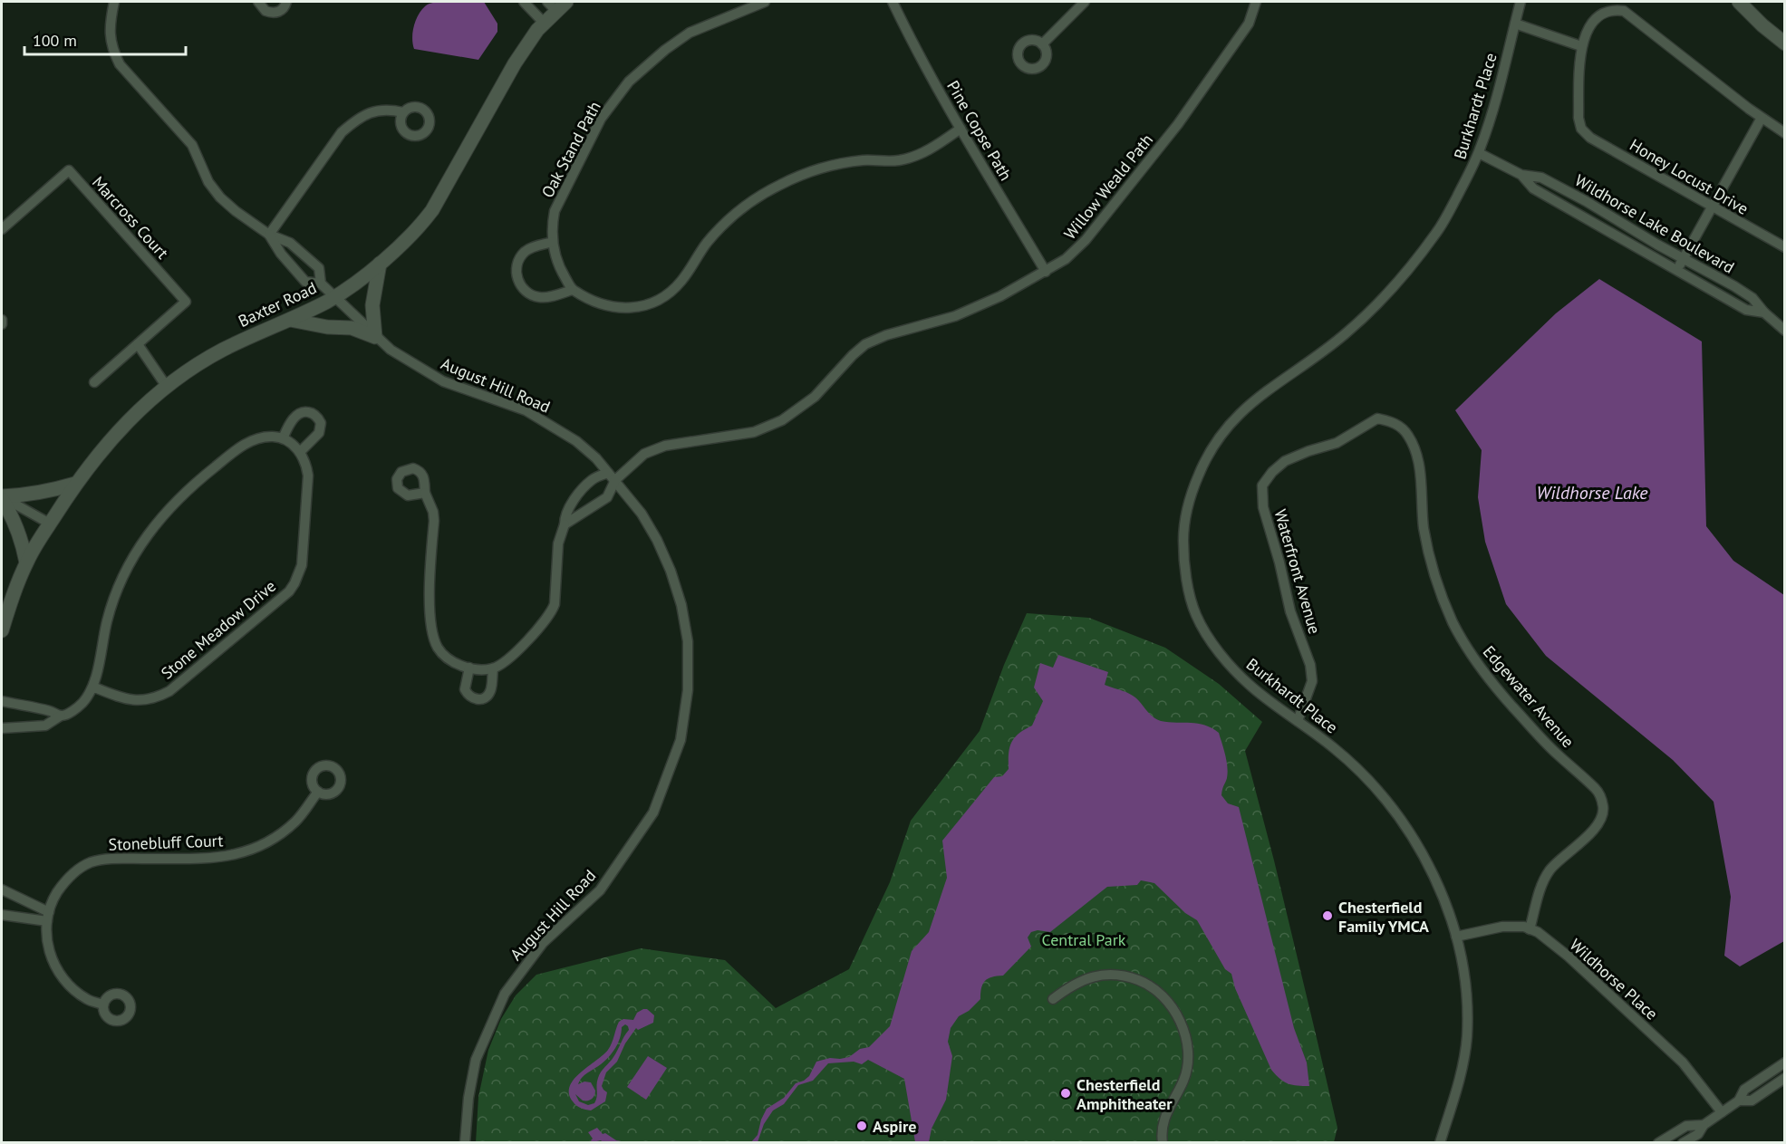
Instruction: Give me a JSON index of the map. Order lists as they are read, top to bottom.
{
  "streets": {
    "main road": ["Baxter Road"],
    "street": [
      "Burkhardt Place",
      "Pine Copse Path",
      "Oak Stand Path",
      "Honey Locust Drive",
      "Willow Weald Path",
      "Marcross Court",
      "Wildhorse Lake Boulevard",
      "August Hill Road",
      "Waterfront Avenue",
      "Stone Meadow Drive",
      "Edgewater Avenue",
      "Stonebluff Court",
      "Wildhorse Place"
    ]
  },
  "crossings": [
    ["Burkhardt Place", "Wildhorse Lake Boulevard"],
    ["Burkhardt Place", "Waterfront Avenue"],
    ["Burkhardt Place", "Wildhorse Place"],
    ["Pine Copse Path", "Willow Weald Path"],
    ["Willow Weald Path", "August Hill Road"],
    ["Baxter Road", "August Hill Road"],
    ["Waterfront Avenue", "Edgewater Avenue"],
    ["Edgewater Avenue", "Wildhorse Place"]
  ],
  "water": ["Wildhorse Lake"],
  "parks": ["Central Park"],
  "places": ["Chesterfield Family YMCA", "Chesterfield Amphitheater", "Aspire"],
  "scale_bar": "100 m"
}
